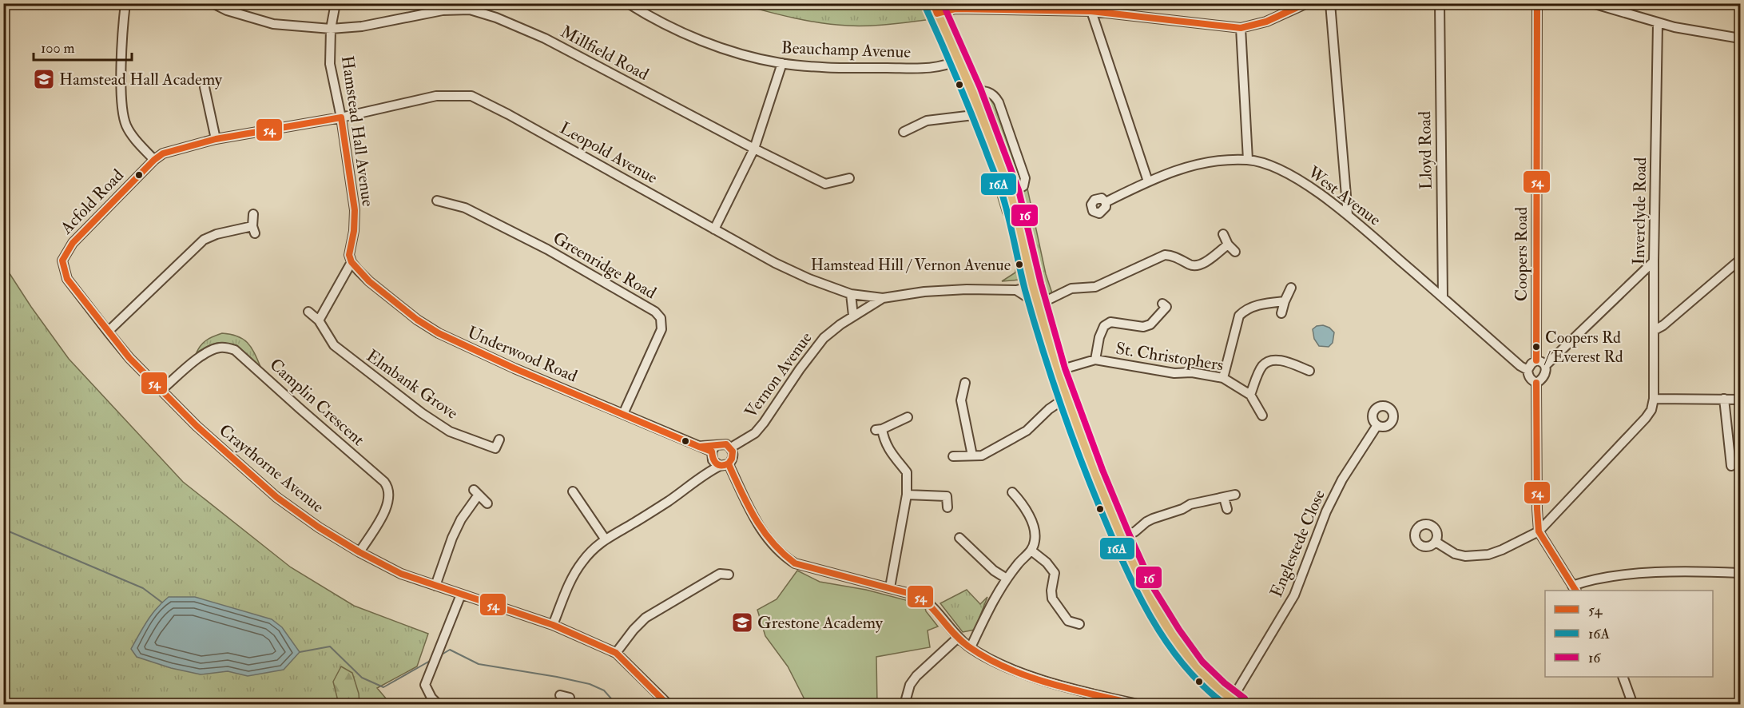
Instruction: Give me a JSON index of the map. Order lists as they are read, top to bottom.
{
  "streets": {
    "street": [
      "Beauchamp Avenue",
      "Millfield Road",
      "Hamstead Hall Avenue",
      "Lloyd Road",
      "Leopold Avenue",
      "West Avenue",
      "Acfold Road",
      "Inverclyde Road",
      "Coopers Road",
      "Greenridge Road",
      "Underwood Road",
      "St. Christophers",
      "Vernon Avenue",
      "Elmbank Grove",
      "Camplin Crescent",
      "Craythorne Avenue",
      "Englestede Close"
    ]
  },
  "crossings": [
    ["Millfield Road", "Hamstead Hall Avenue"],
    ["Hamstead Hall Avenue", "Leopold Avenue"],
    ["Hamstead Hall Avenue", "Acfold Road"],
    ["Hamstead Hall Avenue", "Underwood Road"],
    ["Lloyd Road", "West Avenue"],
    ["Leopold Avenue", "Acfold Road"],
    ["Leopold Avenue", "Vernon Avenue"],
    ["West Avenue", "Coopers Road"],
    ["Acfold Road", "Craythorne Avenue"],
    ["Greenridge Road", "Underwood Road"],
    ["Underwood Road", "Vernon Avenue"],
    ["Camplin Crescent", "Craythorne Avenue"]
  ],
  "places": {
    "school or university": ["Hamstead Hall Academy", "Grestone Academy"],
    "other": ["Hamstead Hill / Vernon Avenue", "Coopers Rd / Everest Rd"]
  },
  "lines": ["transit line 54", "transit line 16", "transit line 16A"],
  "legend": ["54", "16A", "16"],
  "scale_bar": "100 m"
}
